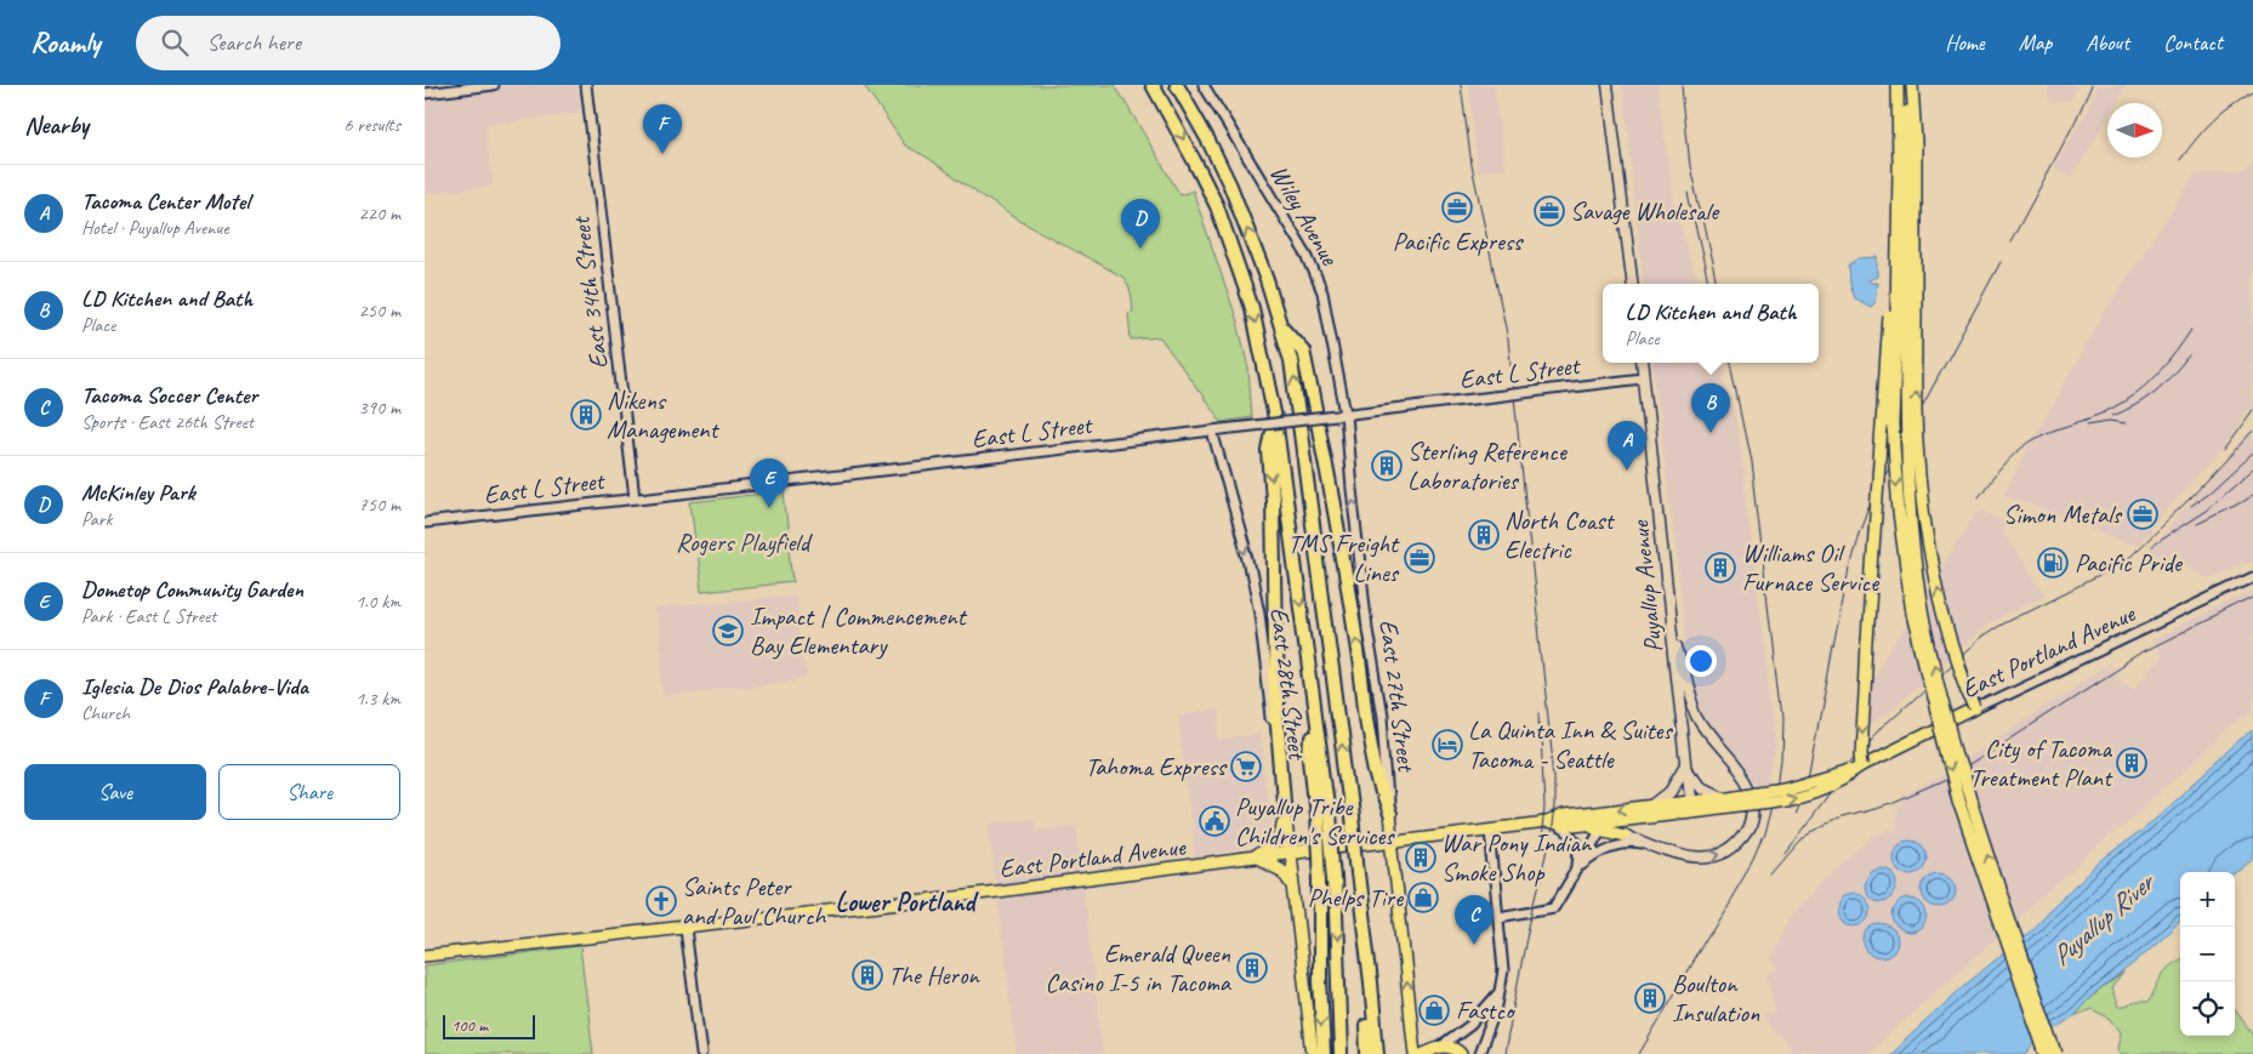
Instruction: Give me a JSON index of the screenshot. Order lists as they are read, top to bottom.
{
  "streets": {
    "main road": [
      "Puyallup Avenue",
      "East Portland Avenue",
      "East 28th Street",
      "East 27th Street"
    ],
    "street": ["Wiley Avenue", "East 34th Street", "East L Street"]
  },
  "crossings": [
    ["Wiley Avenue", "East L Street"],
    ["Wiley Avenue", "East 27th Street"],
    ["East 34th Street", "East L Street"],
    ["East L Street", "Puyallup Avenue"],
    ["East L Street", "East 28th Street"],
    ["East L Street", "East 27th Street"],
    ["Puyallup Avenue", "East Portland Avenue"],
    ["East Portland Avenue", "East 28th Street"],
    ["East Portland Avenue", "East 27th Street"]
  ],
  "one_way": ["East 28th Street", "East 27th Street"],
  "districts": ["Lower Portland"],
  "water": ["Puyallup River"],
  "parks": ["Rogers Playfield"],
  "places": {
    "office": [
      "Pacific Express",
      "Savage Wholesale",
      "Simon Metals",
      "TMS Freight Lines"
    ],
    "building": [
      "Nikens Management",
      "Sterling Reference Laboratories",
      "North Coast Electric",
      "Williams Oil Furnace Service",
      "City of Tacoma Treatment Plant",
      "War Pony Indian Smoke Shop",
      "Emerald Queen Casino I-5 in Tacoma",
      "The Heron",
      "Boulton Insulation"
    ],
    "fuel station": ["Pacific Pride"],
    "school or university": ["Impact | Commencement Bay Elementary"],
    "hotel": ["La Quinta Inn & Suites Tacoma - Seattle"],
    "supermarket": ["Tahoma Express"],
    "public building": ["Puyallup Tribe Children's Services"],
    "shop": ["Phelps Tire", "Fastco"],
    "church": ["Saints Peter and Paul Church"]
  },
  "scale_bar": "100 m",
  "north": "right",
  "page": {
    "header": "Roamly",
    "search": "Search here",
    "nav": [
      "Home",
      "Map",
      "About",
      "Contact"
    ],
    "heading": ["Nearby", "6 results"],
    "pins": [
      "F",
      "D",
      "B",
      "A",
      "E",
      "C"
    ],
    "list": [
      {
        "mark": "A",
        "name": "Tacoma Center Motel",
        "note": "Hotel · Puyallup Avenue",
        "value": "220 m"
      },
      {
        "mark": "B",
        "name": "LD Kitchen and Bath",
        "note": "Place",
        "value": "250 m"
      },
      {
        "mark": "C",
        "name": "Tacoma Soccer Center",
        "note": "Sports · East 26th Street",
        "value": "390 m"
      },
      {
        "mark": "D",
        "name": "McKinley Park",
        "note": "Park",
        "value": "750 m"
      },
      {
        "mark": "E",
        "name": "Dometop Community Garden",
        "note": "Park · East L Street",
        "value": "1.0 km"
      },
      {
        "mark": "F",
        "name": "Iglesia De Dios Palabre-Vida",
        "note": "Church",
        "value": "1.3 km"
      }
    ],
    "popup": ["LD Kitchen and Bath", "Place"],
    "buttons": ["Save", "Share"],
    "map_buttons": ["+", "−"],
    "scale": "100 m"
  }
}
